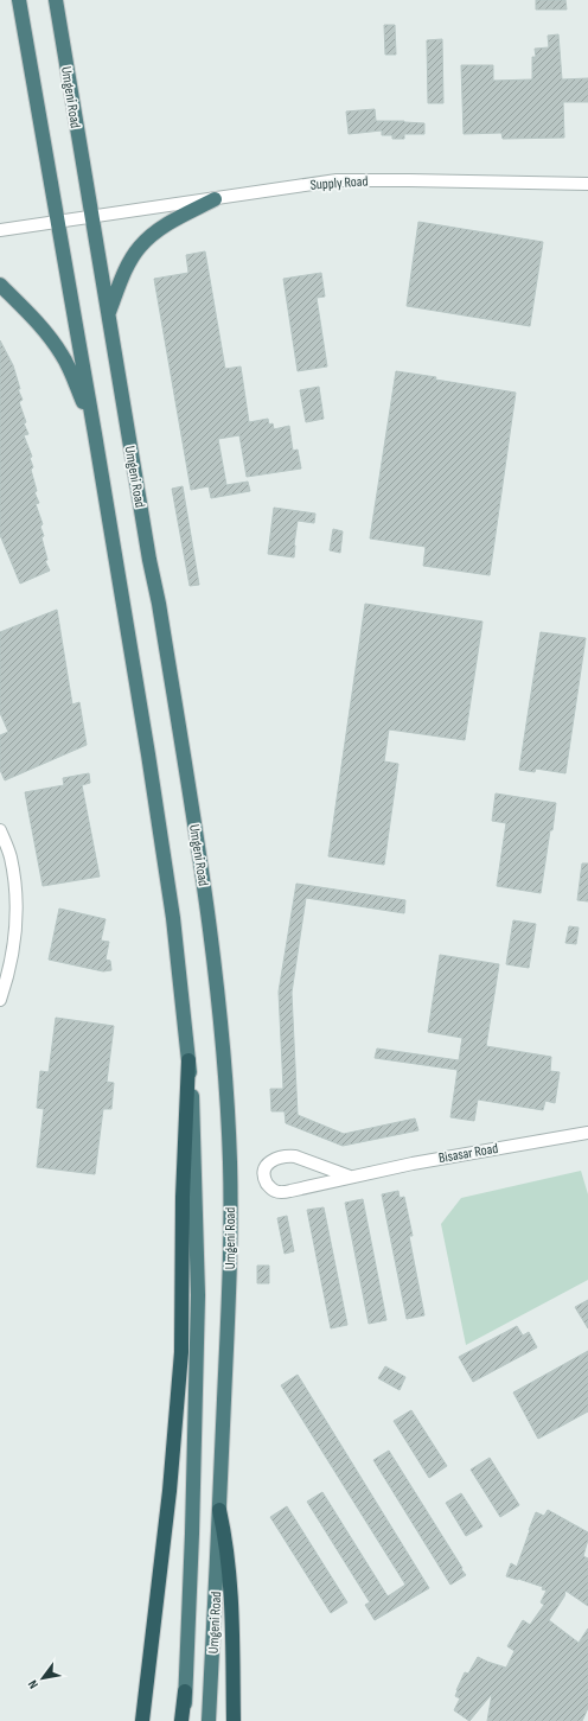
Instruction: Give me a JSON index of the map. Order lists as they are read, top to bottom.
{
  "streets": {
    "highway": ["Umgeni Road"],
    "street": ["Supply Road", "Bisasar Road"]
  },
  "crossings": [
    ["Umgeni Road", "Supply Road"]
  ],
  "north": "bottom left"
}
